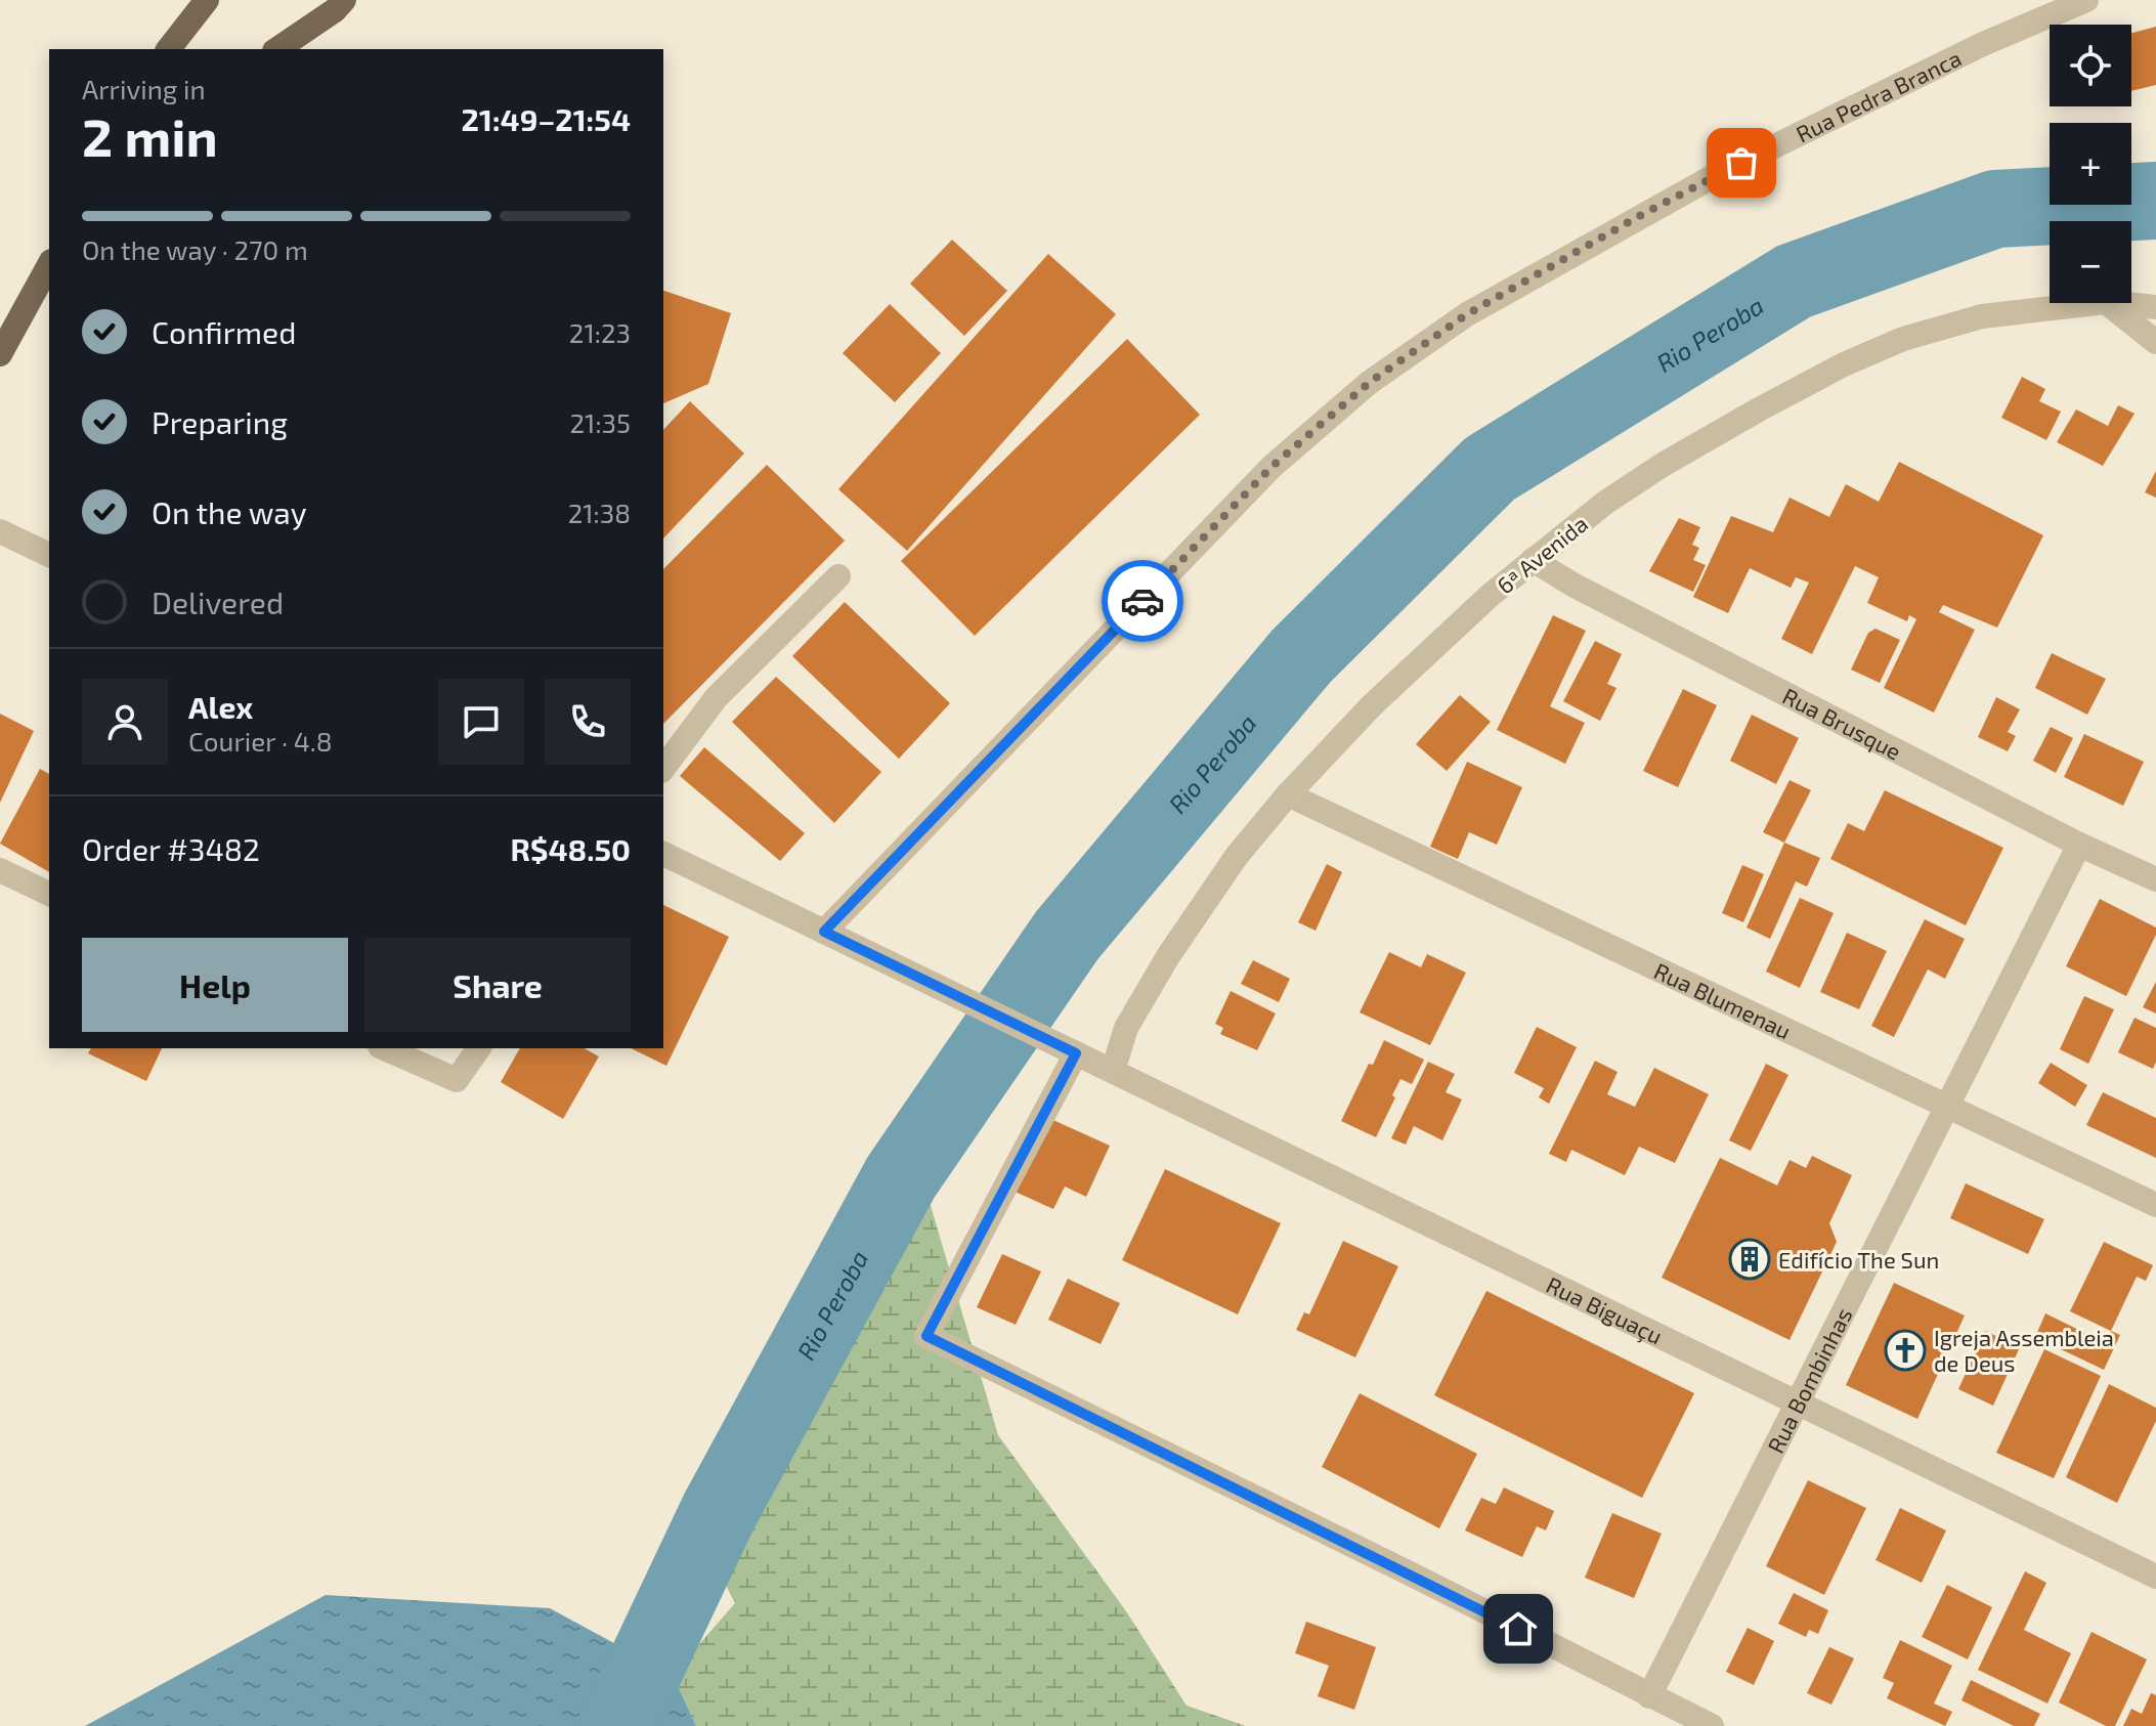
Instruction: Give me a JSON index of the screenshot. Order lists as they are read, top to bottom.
{
  "streets": {
    "street": [
      "Rua Pedra Branca",
      "6ª Avenida",
      "Rua Brusque",
      "Rua Blumenau",
      "Rua Biguaçu",
      "Rua Bombinhas"
    ]
  },
  "crossings": [
    ["Rua Pedra Branca", "Rua Biguaçu"],
    ["6ª Avenida", "Rua Brusque"],
    ["6ª Avenida", "Rua Blumenau"],
    ["6ª Avenida", "Rua Biguaçu"],
    ["Rua Brusque", "Rua Bombinhas"],
    ["Rua Blumenau", "Rua Bombinhas"],
    ["Rua Biguaçu", "Rua Bombinhas"]
  ],
  "water": ["Rio Peroba"],
  "places": {
    "building": ["Edifício The Sun"],
    "church": ["Igreja Assembleia de Deus"]
  },
  "page": {
    "map_buttons": ["+", "−"],
    "heading": ["2 min", "Arriving in", "21:49–21:54"],
    "panel": [
      "Alex",
      "Courier · 4.8",
      "Order #3482",
      "R$48.50"
    ],
    "bar": "On the way · 270 m",
    "list": [
      ["Confirmed", "21:23"],
      ["Preparing", "21:35"],
      ["On the way", "21:38"],
      "Delivered"
    ],
    "buttons": ["Help", "Share"]
  }
}
